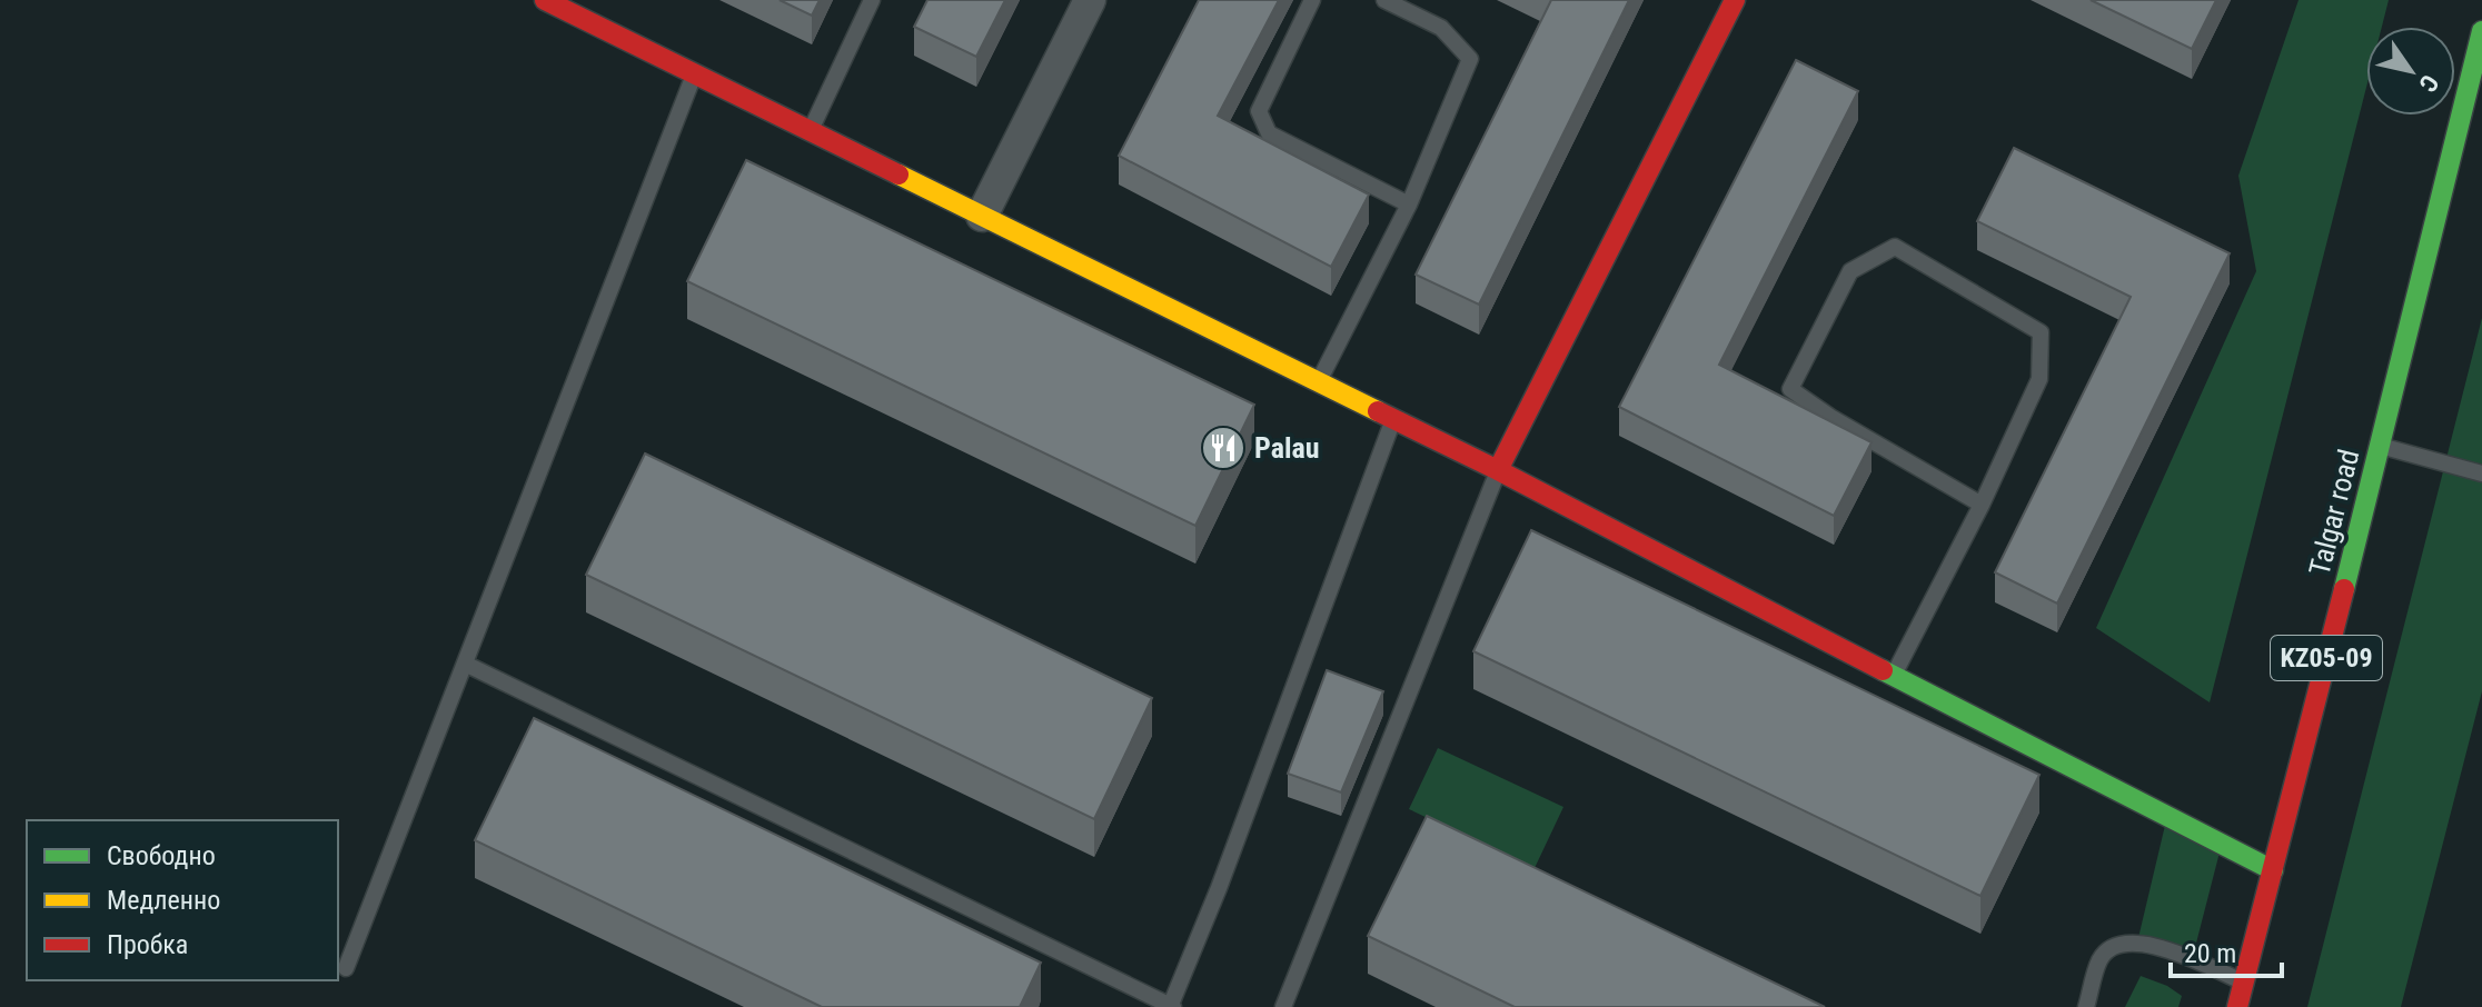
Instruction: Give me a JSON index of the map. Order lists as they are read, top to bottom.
{
  "streets": {
    "street": ["Talgar road", "KZ05-09"]
  },
  "places": {
    "restaurant": ["Palau"]
  },
  "legend": ["Свободно", "Медленно", "Пробка"],
  "scale_bar": "20 m",
  "north": "bottom right"
}
